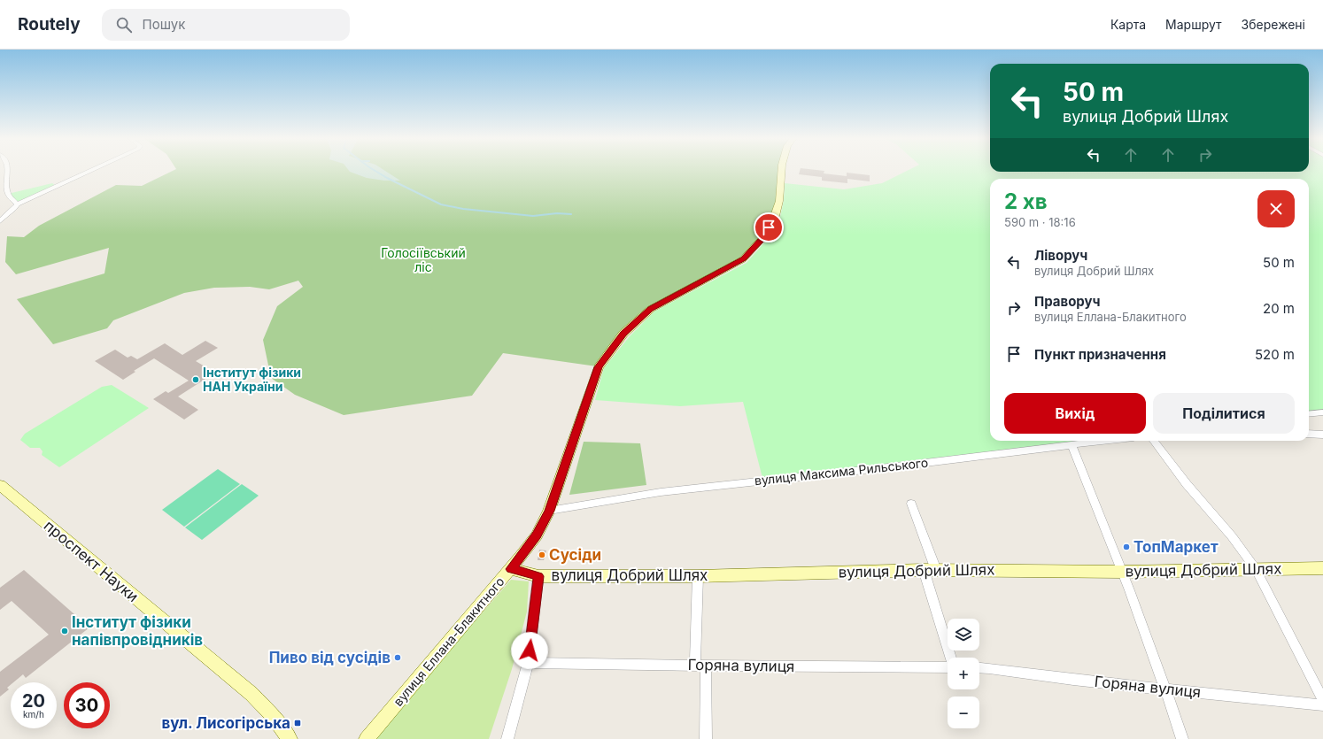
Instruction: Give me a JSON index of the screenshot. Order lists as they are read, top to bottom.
{
  "streets": {
    "street": [
      "вулиця Максима Рильського",
      "проспект Науки",
      "вулиця Добрий Шлях",
      "вулиця Еллана-Блакитного",
      "Горяна вулиця"
    ]
  },
  "crossings": [
    ["вулиця Максима Рильського", "вулиця Еллана-Блакитного"],
    ["вулиця Добрий Шлях", "вулиця Еллана-Блакитного"]
  ],
  "parks": ["Голосіївський ліс"],
  "places": {
    "other": [
      "Інститут фізики НАН України",
      "ТопМаркет",
      "Сусіди",
      "Інститут фізики напівпровідників",
      "Пиво від сусідів"
    ],
    "transit": ["вул. Лисогірська"]
  },
  "page": {
    "header": "Routely",
    "search": "Пошук",
    "nav": ["Карта", "Маршрут", "Збережені"],
    "turn": ["50 m", "вулиця Добрий Шлях"],
    "heading": ["2 хв", "590 m · 18:16"],
    "list": [
      {
        "name": "Ліворуч",
        "note": "вулиця Добрий Шлях",
        "value": "50 m"
      },
      {
        "name": "Праворуч",
        "note": "вулиця Еллана-Блакитного",
        "value": "20 m"
      },
      {
        "name": "Пункт призначення",
        "value": "520 m"
      }
    ],
    "buttons": ["Вихід", "Поділитися"],
    "map_buttons": ["+", "−"],
    "speed": "20 km/h",
    "limit": "30"
  }
}
